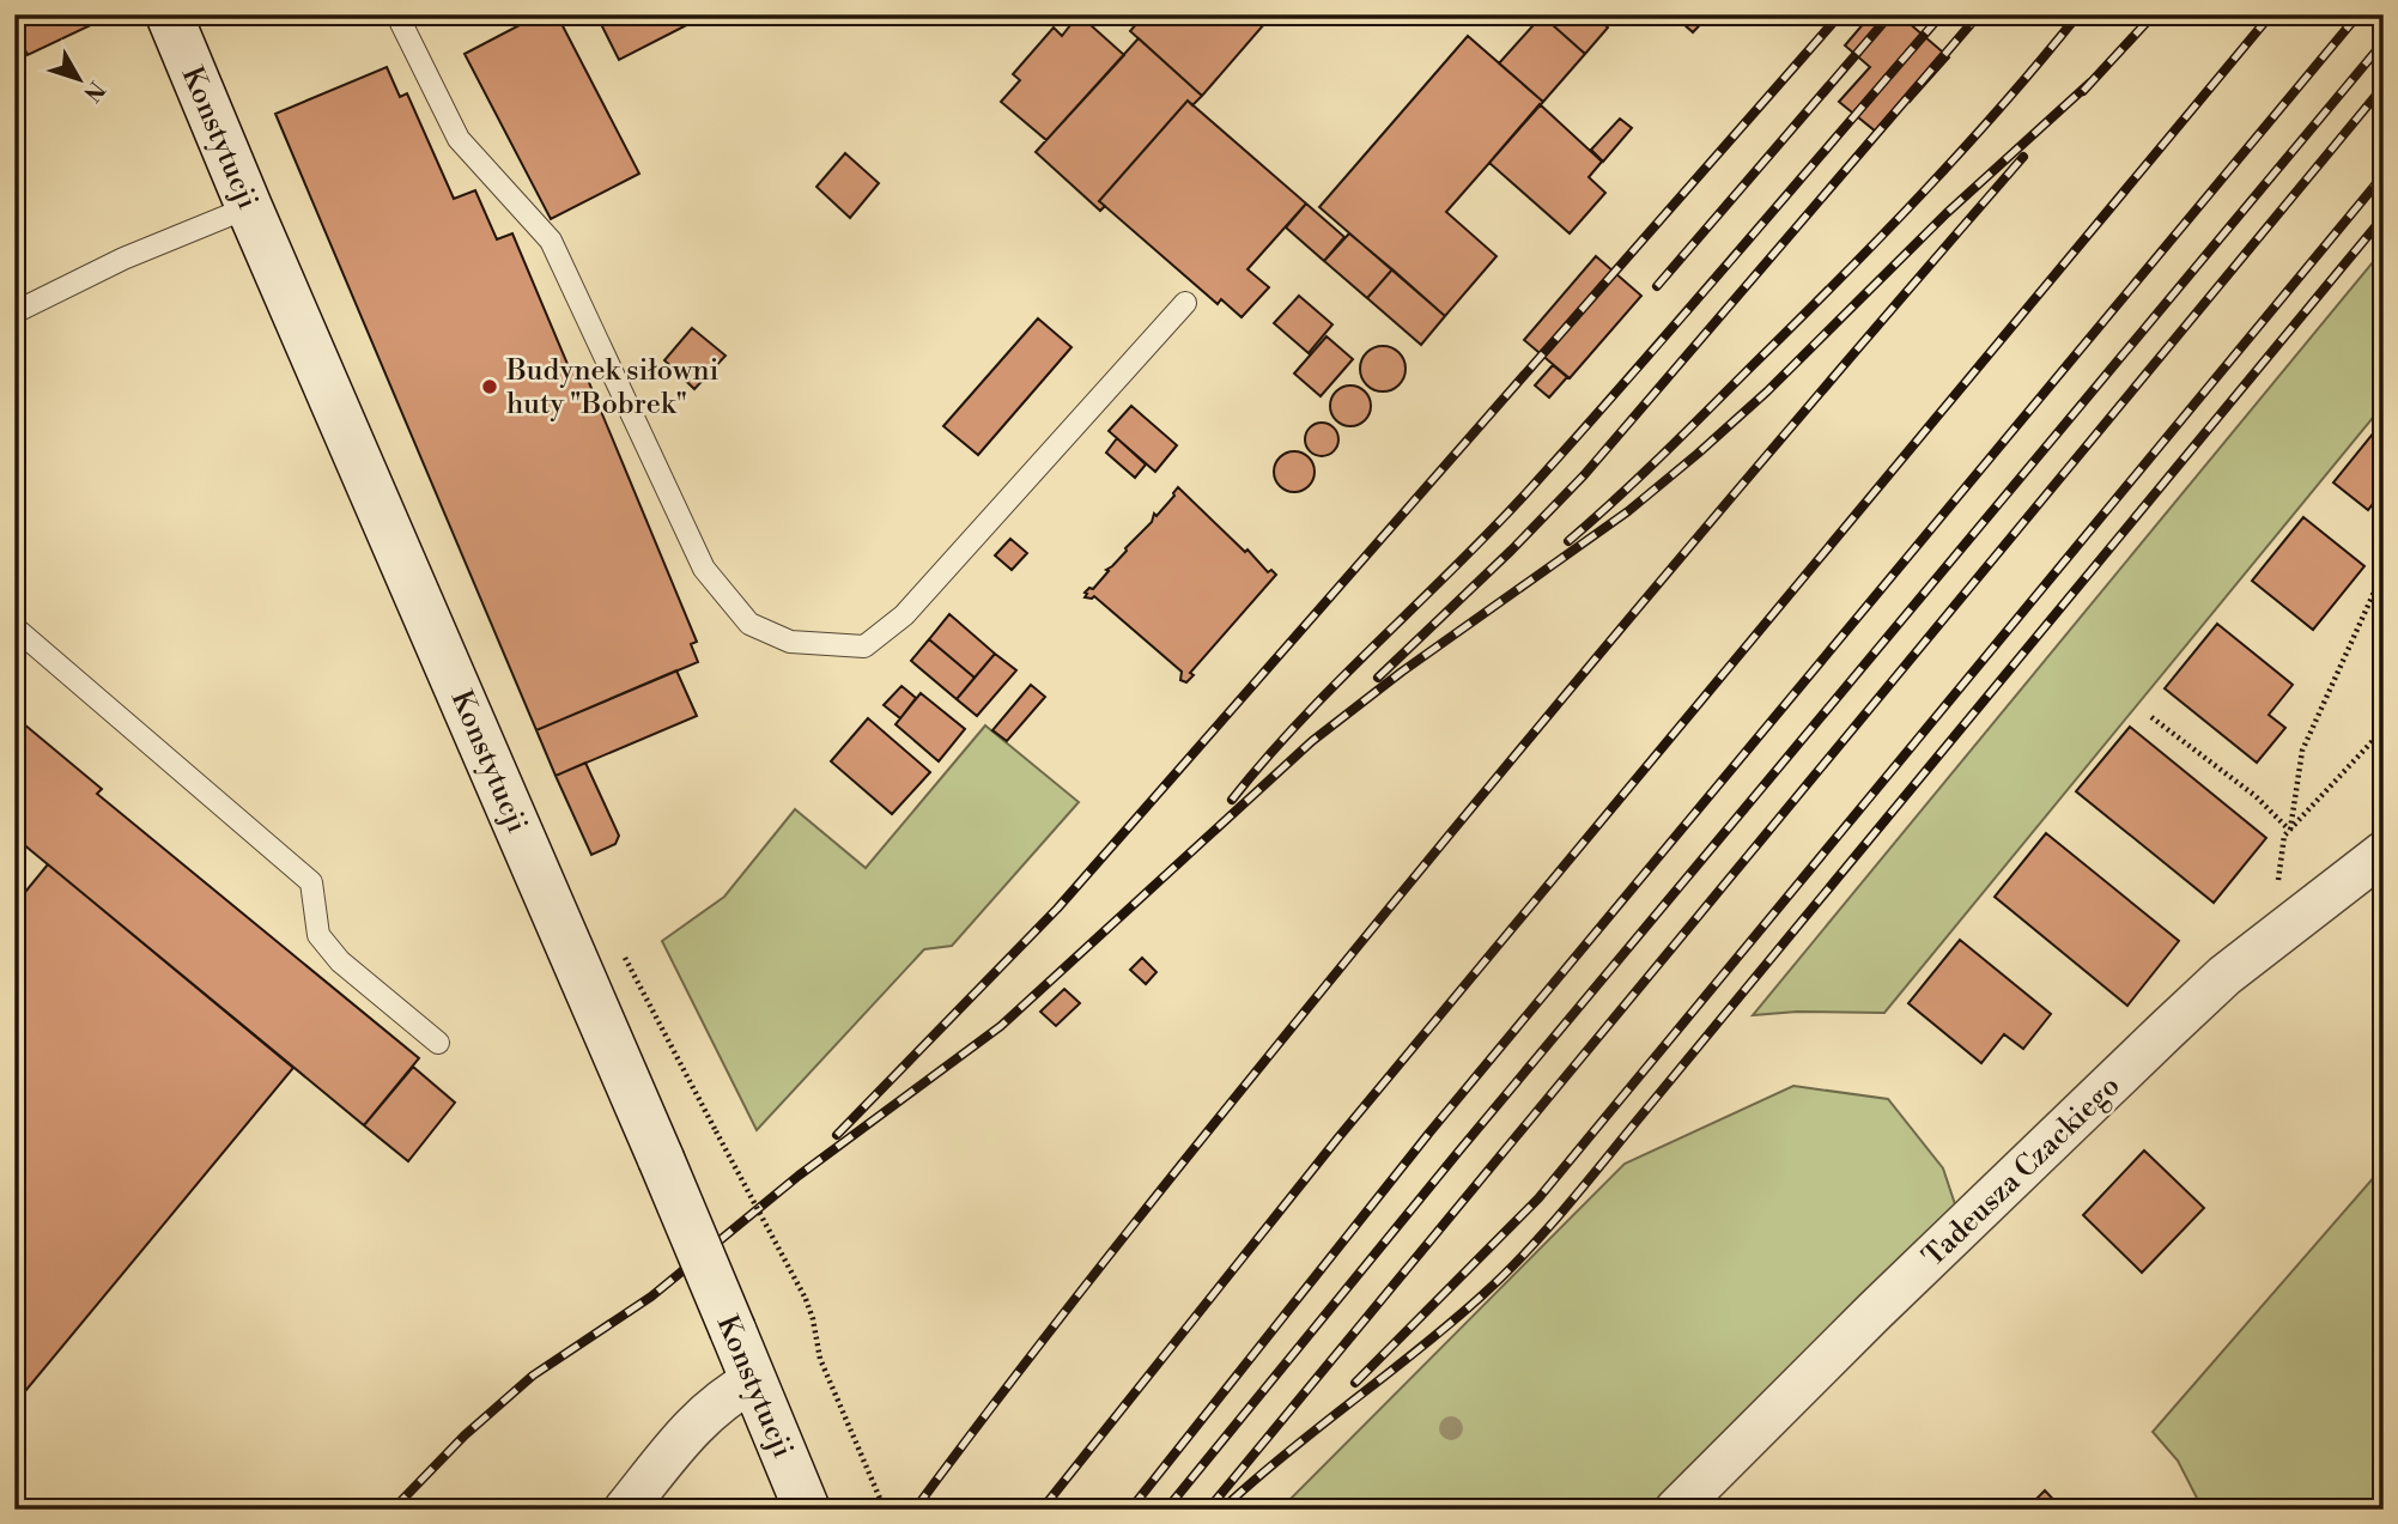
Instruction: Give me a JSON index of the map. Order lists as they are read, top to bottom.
{
  "streets": {
    "street": ["Konstytucji", "Tadeusza Czackiego"]
  },
  "places": ["Budynek siłowni huty \"Bobrek\""],
  "north": "bottom right"
}
